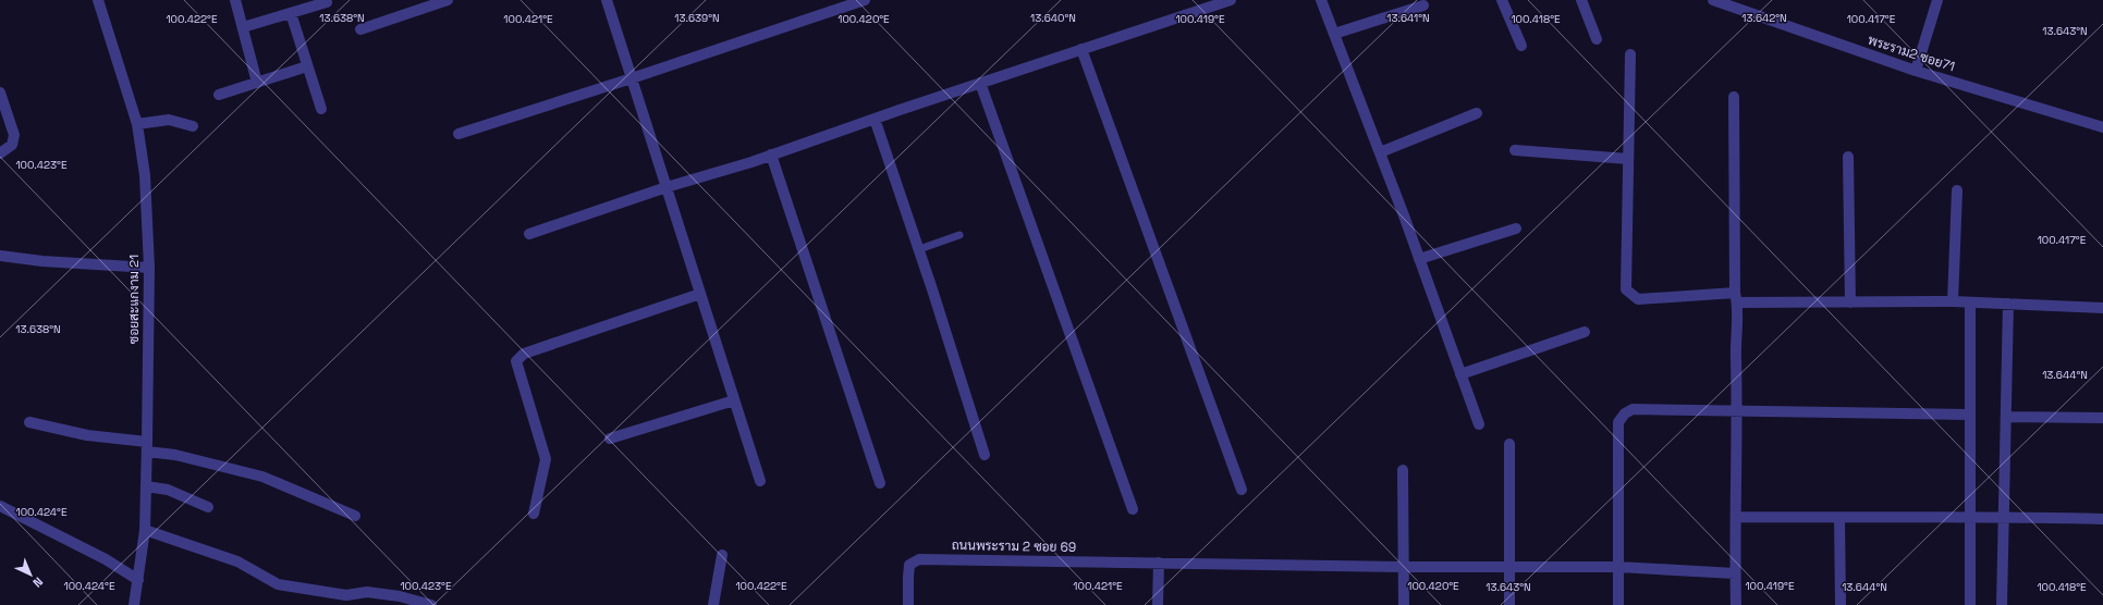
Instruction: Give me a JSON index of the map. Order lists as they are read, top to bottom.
{
  "streets": {
    "street": ["พระราม2 ซอย71", "ซอยสะแกงาม 21", "ถนนพระราม 2 ซอย 69"]
  },
  "north": "bottom right",
  "coordinates": [
    "13.638°N",
    "13.639°N",
    "13.640°N",
    "13.641°N",
    "13.642°N",
    "100.422°E",
    "100.421°E",
    "100.420°E",
    "100.419°E",
    "100.418°E",
    "100.417°E",
    "13.643°N",
    "100.423°E",
    "13.644°N",
    "100.424°E"
  ]
}
